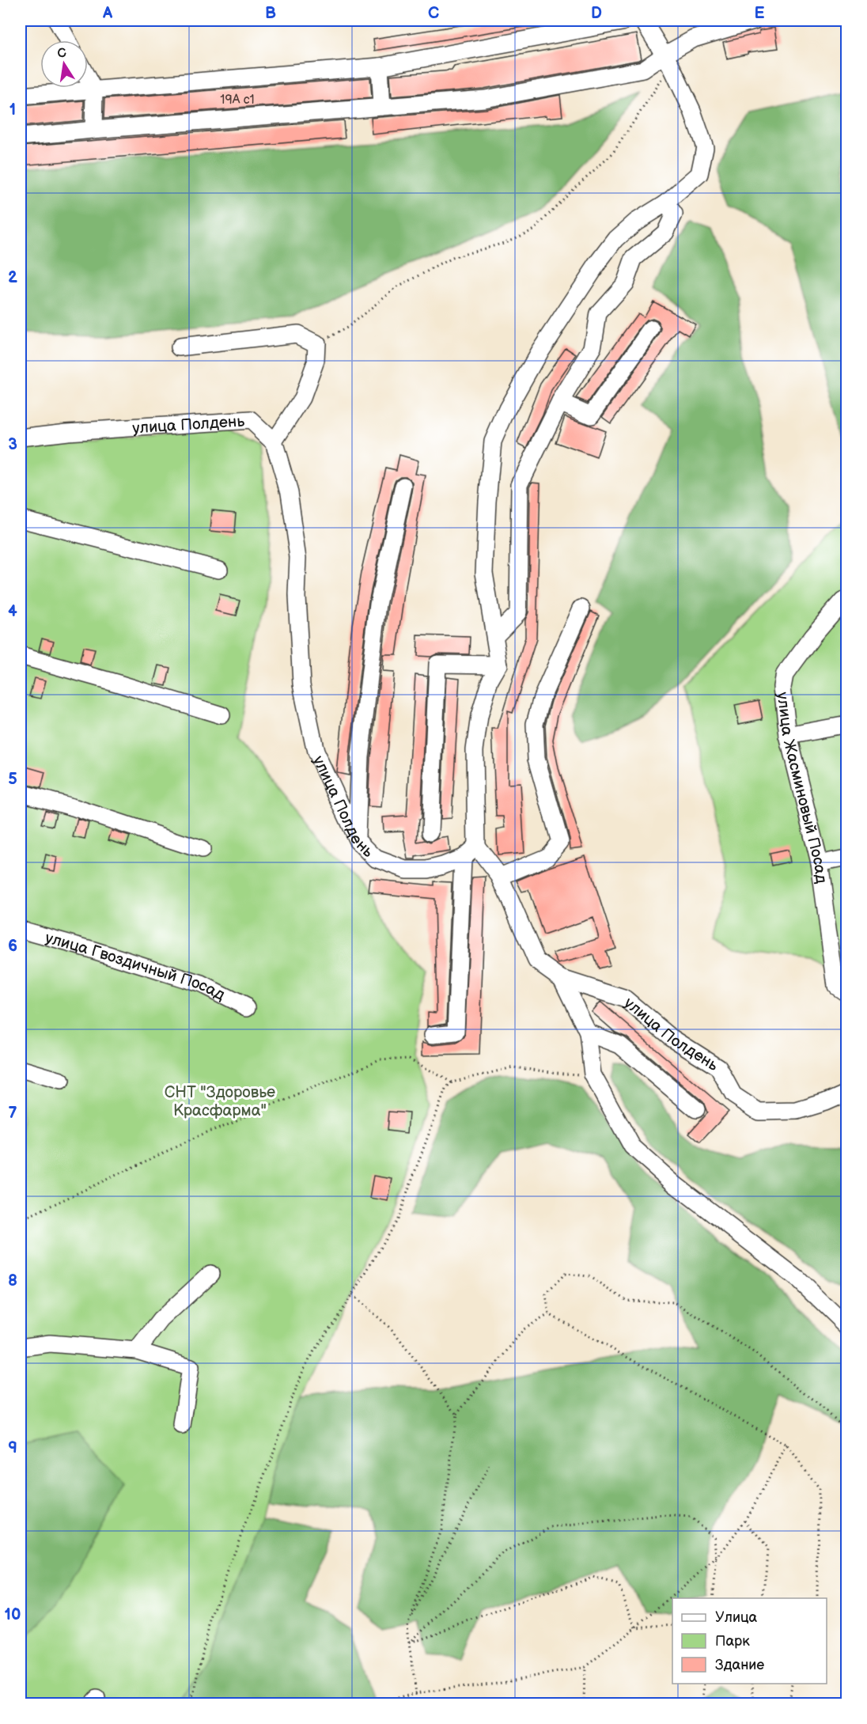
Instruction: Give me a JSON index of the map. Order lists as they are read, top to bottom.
{
  "streets": {
    "street": ["улица Полдень", "улица Жасминовый Посад", "улица Гвоздичный Посад"]
  },
  "parks": ["СНТ \"Здоровье Красфарма\""],
  "house_numbers": ["19А с1"],
  "legend": ["Улица", "Парк", "Здание"],
  "north": "top",
  "grid": {
    "columns": [
      "A",
      "B",
      "C",
      "D",
      "E"
    ],
    "rows": [
      "1",
      "2",
      "3",
      "4",
      "5",
      "6",
      "7",
      "8",
      "9",
      "10"
    ]
  }
}
